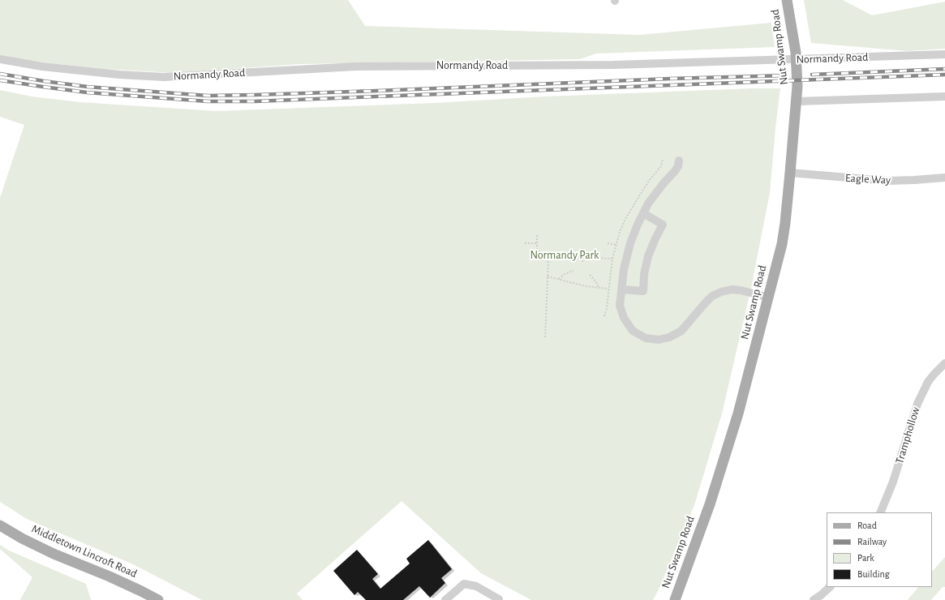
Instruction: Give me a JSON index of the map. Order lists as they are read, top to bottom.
{
  "streets": {
    "main road": ["Nut Swamp Road", "Middletown Lincroft Road"],
    "street": ["Normandy Road", "Eagle Way", "Tramphollow"]
  },
  "crossings": [
    ["Nut Swamp Road", "Normandy Road"],
    ["Nut Swamp Road", "Eagle Way"]
  ],
  "parks": ["Normandy Park"],
  "legend": [
    "Road",
    "Railway",
    "Park",
    "Building"
  ]
}
